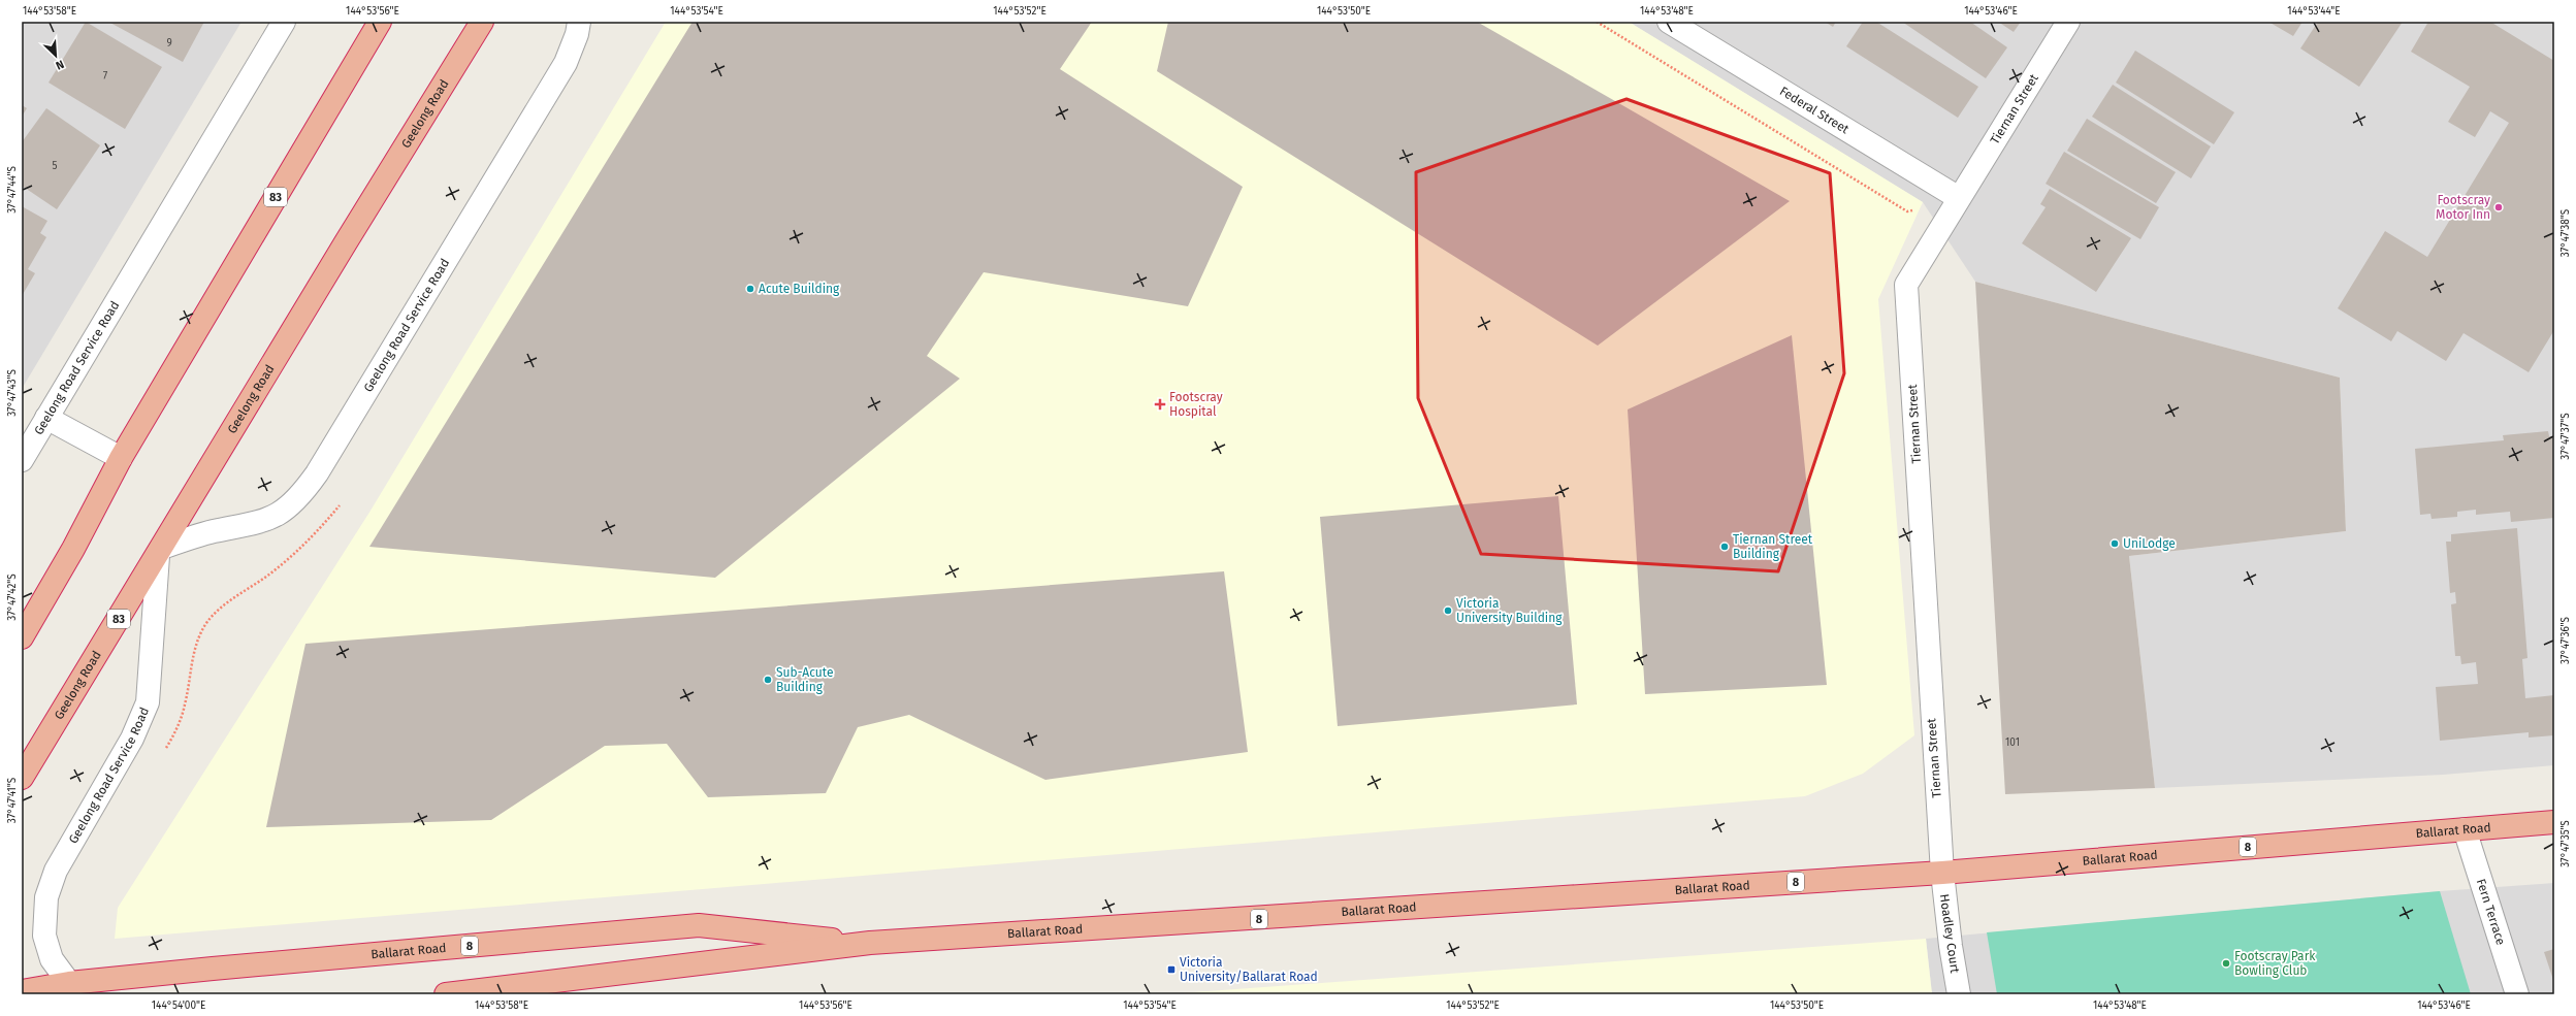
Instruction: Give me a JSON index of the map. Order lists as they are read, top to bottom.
{
  "streets": {
    "highway": [
      "Geelong Road",
      "83",
      "Ballarat Road",
      "8"
    ],
    "street": [
      "Tiernan Street",
      "Federal Street",
      "Geelong Road Service Road",
      "Fern Terrace",
      "Hoadley Court"
    ]
  },
  "crossings": [
    ["Tiernan Street", "Federal Street"],
    ["Tiernan Street", "Ballarat Road"],
    ["Tiernan Street", "Hoadley Court"],
    ["Geelong Road", "Geelong Road Service Road"],
    ["Geelong Road Service Road", "Ballarat Road"],
    ["Ballarat Road", "Fern Terrace"],
    ["Ballarat Road", "Hoadley Court"]
  ],
  "places": {
    "other": [
      "Footscray Motor Inn",
      "Acute Building",
      "UniLodge",
      "Tiernan Street Building",
      "Victoria University Building",
      "Sub-Acute Building",
      "Footscray Park Bowling Club"
    ],
    "health": ["Footscray Hospital"],
    "transit": ["Victoria University/Ballarat Road"]
  },
  "house_numbers": [
    "9",
    "7",
    "5",
    "101"
  ],
  "north": "bottom right",
  "coordinates": [
    "144°53'58\"E",
    "144°53'56\"E",
    "144°53'54\"E",
    "144°53'52\"E",
    "144°53'50\"E",
    "144°53'48\"E",
    "144°53'46\"E",
    "144°53'44\"E",
    "37°47'44\"S",
    "37°47'38\"S",
    "37°47'43\"S",
    "37°47'37\"S",
    "37°47'42\"S",
    "37°47'36\"S",
    "37°47'41\"S",
    "37°47'35\"S",
    "144°54'00\"E"
  ]
}
